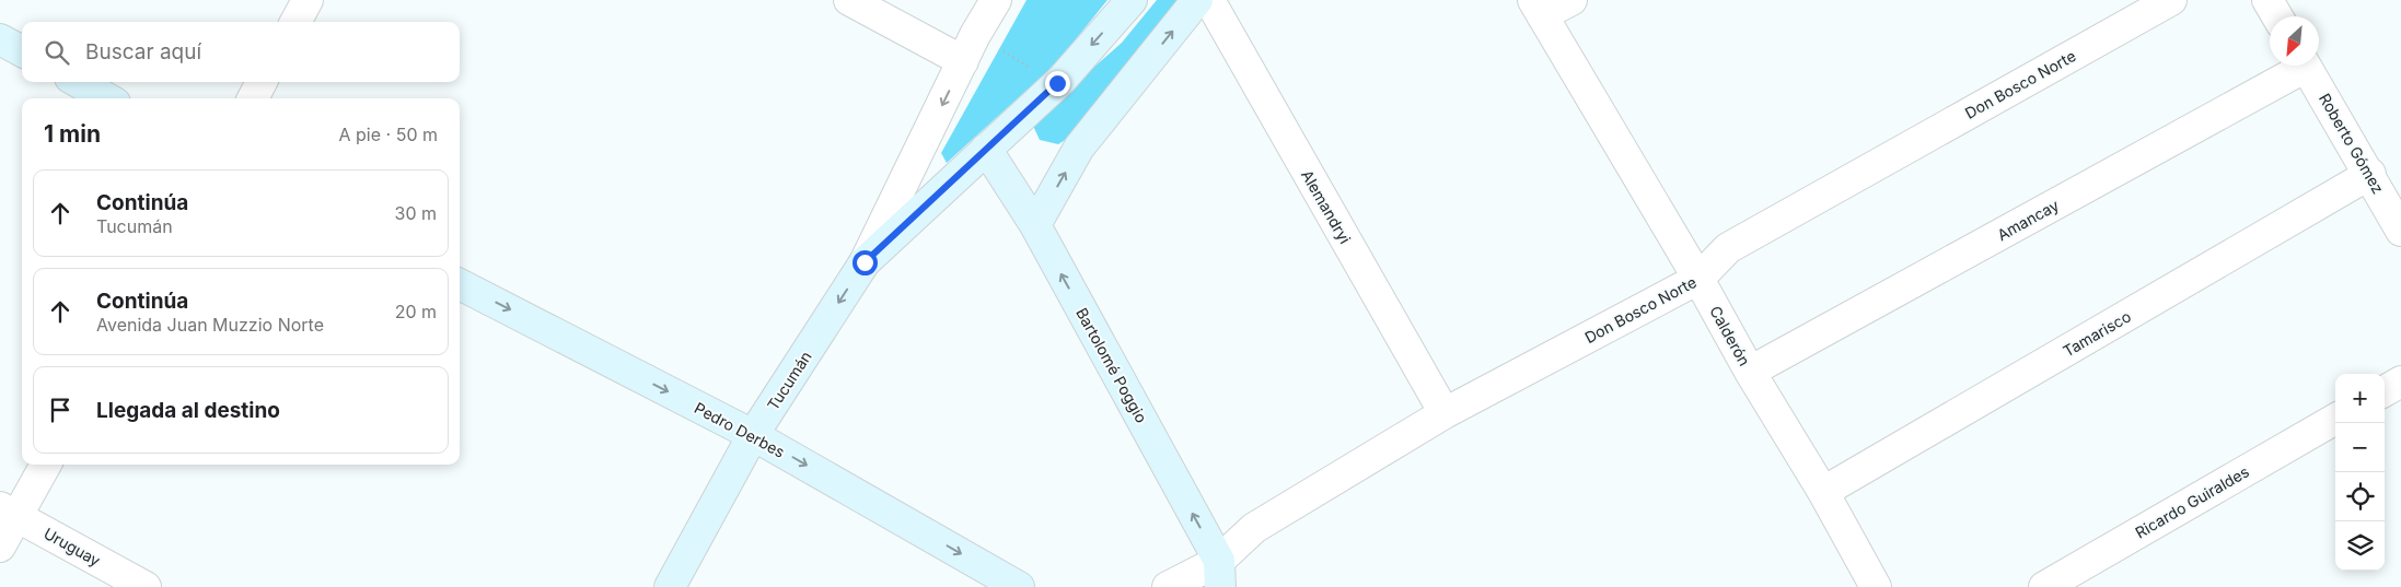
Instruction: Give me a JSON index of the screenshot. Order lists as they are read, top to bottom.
{
  "streets": {
    "main road": ["Bartolomé Poggio", "Tucumán", "Pedro Derbes"],
    "street": [
      "Don Bosco Norte",
      "Roberto Gómez",
      "Alemandryi",
      "Amancay",
      "Tamarisco",
      "Calderón",
      "Ricardo Guiraldes",
      "Uruguay"
    ]
  },
  "crossings": [
    ["Don Bosco Norte", "Alemandryi"],
    ["Don Bosco Norte", "Calderón"],
    ["Don Bosco Norte", "Bartolomé Poggio"],
    ["Roberto Gómez", "Tamarisco"],
    ["Amancay", "Calderón"],
    ["Tamarisco", "Calderón"],
    ["Bartolomé Poggio", "Tucumán"],
    ["Tucumán", "Pedro Derbes"]
  ],
  "one_way": ["Bartolomé Poggio", "Tucumán", "Pedro Derbes"],
  "north": "bottom left",
  "page": {
    "search": "Buscar aquí",
    "heading": ["1 min", "A pie · 50 m"],
    "list": [
      ["Continúa", "Tucumán", "30 m"],
      ["Continúa", "Avenida Juan Muzzio Norte", "20 m"],
      "Llegada al destino"
    ],
    "map_buttons": ["+", "−"]
  }
}
